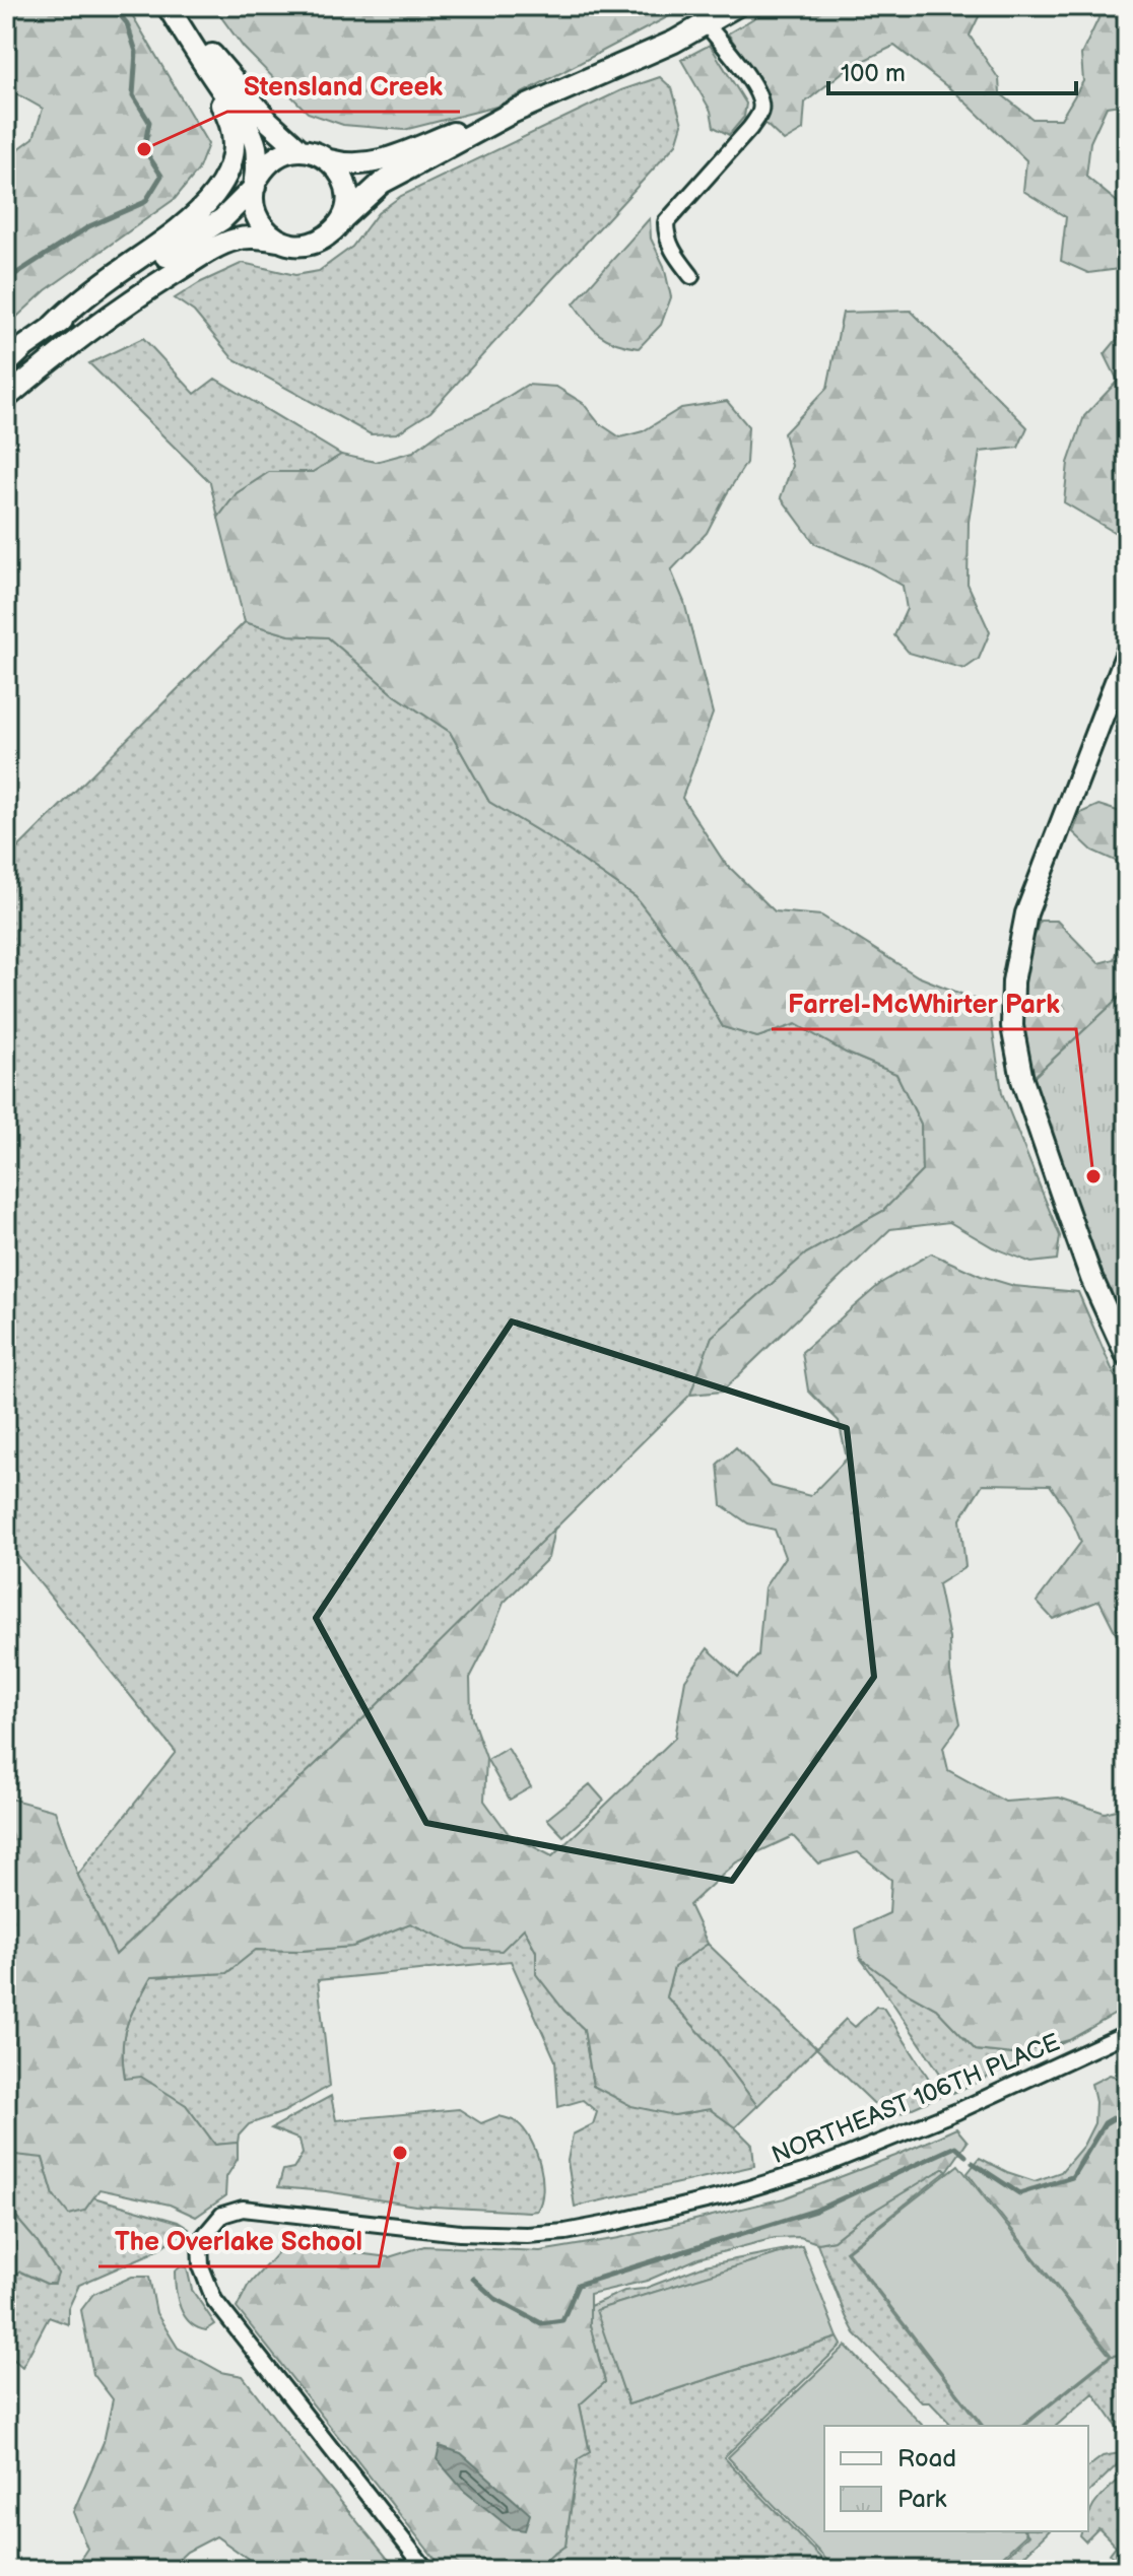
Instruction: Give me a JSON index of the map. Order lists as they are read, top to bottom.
{
  "streets": {
    "street": ["NORTHEAST 106TH PLACE"]
  },
  "places": ["Stensland Creek", "Farrel-McWhirter Park", "The Overlake School"],
  "legend": ["Road", "Park"],
  "scale_bar": "100 m"
}
